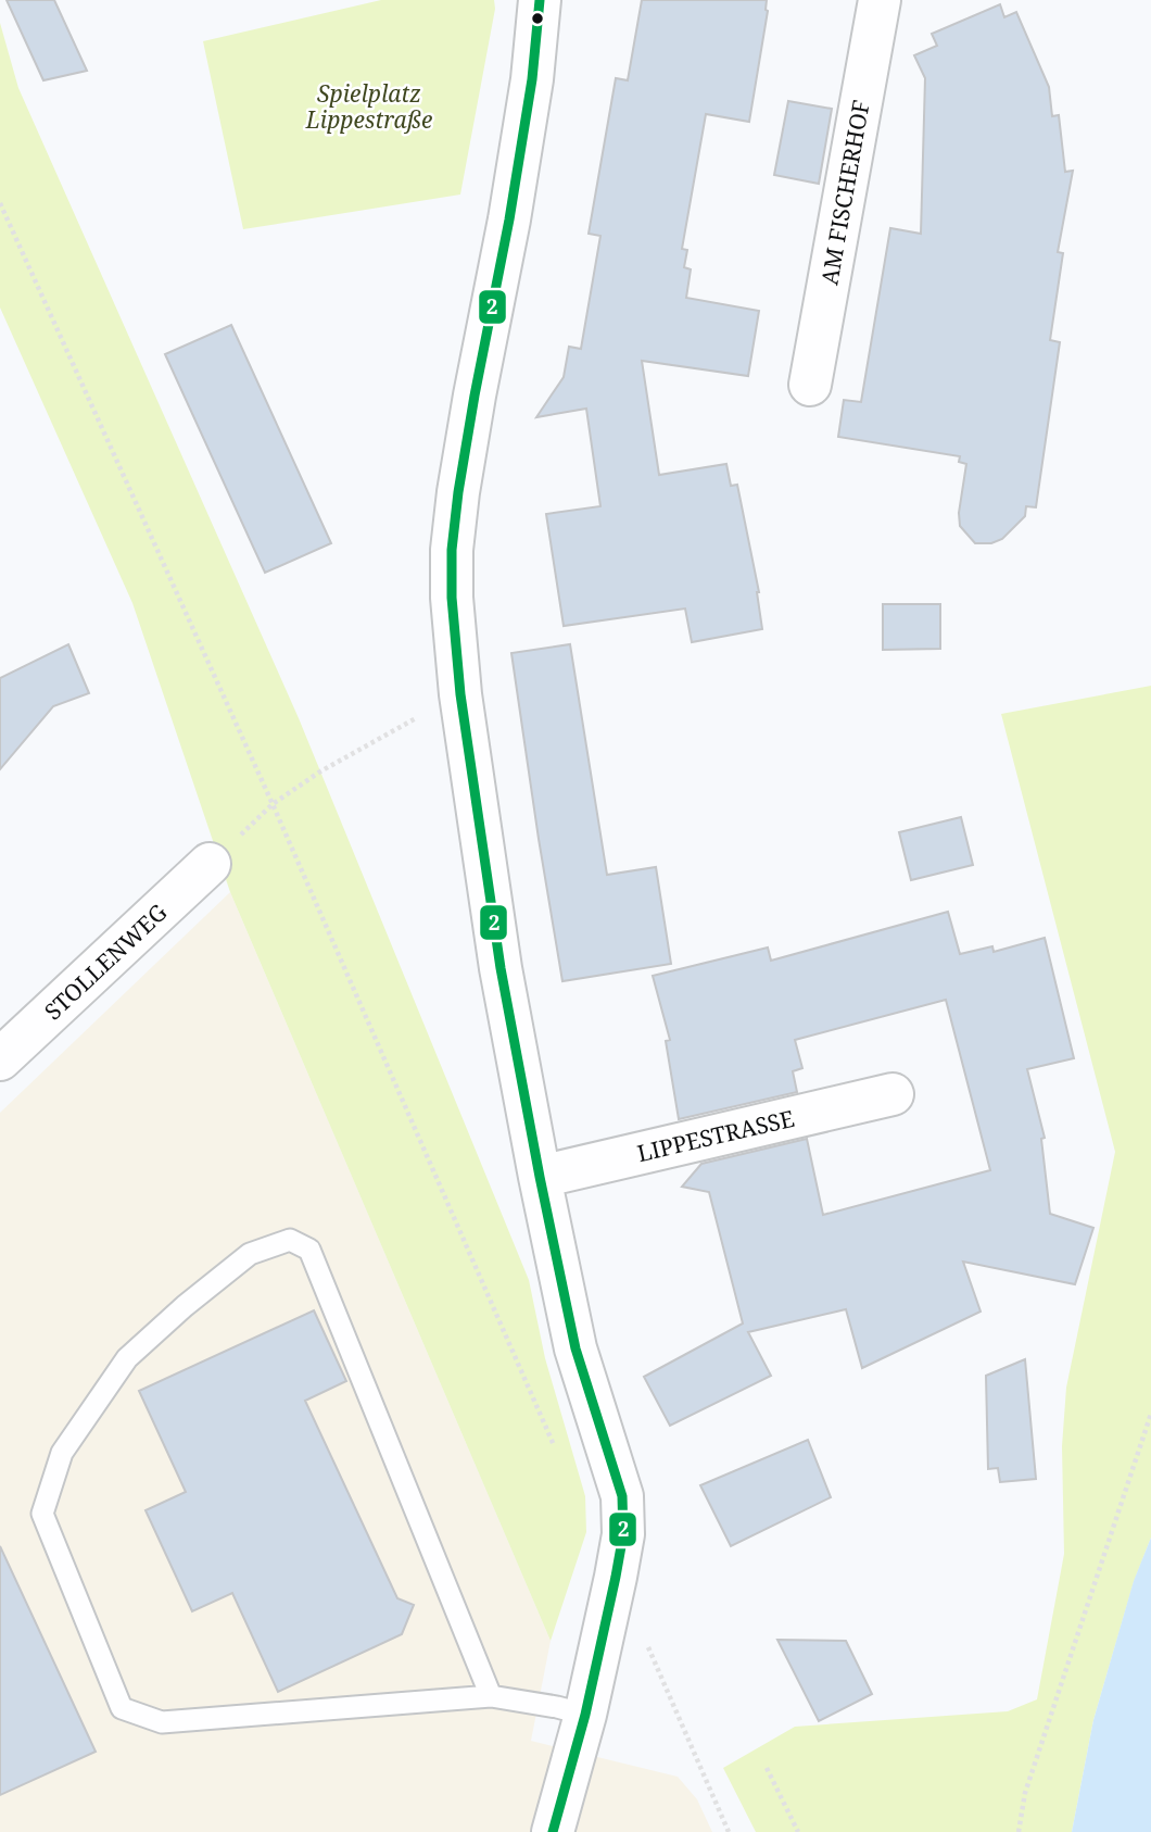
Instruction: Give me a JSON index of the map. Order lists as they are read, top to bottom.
{
  "streets": {
    "street": ["AM FISCHERHOF", "STOLLENWEG", "LIPPESTRASSE"]
  },
  "parks": ["Spielplatz Lippestraße"],
  "lines": ["transit line 2"]
}
